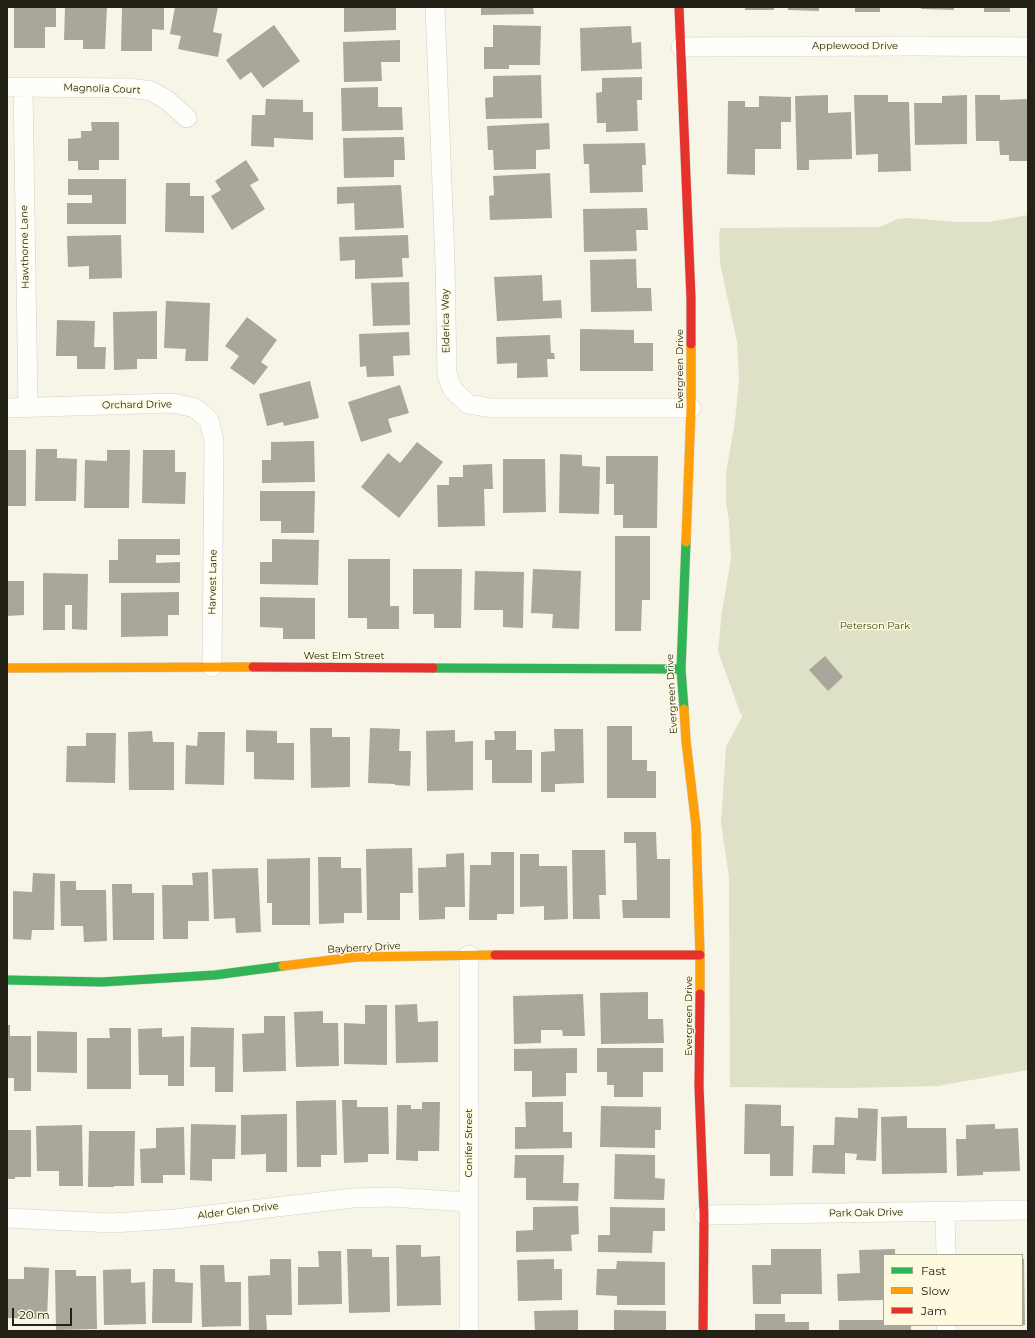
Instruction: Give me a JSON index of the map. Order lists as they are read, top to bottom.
{
  "streets": {
    "street": [
      "Applewood Drive",
      "Magnolia Court",
      "Hawthorne Lane",
      "Elderica Way",
      "Evergreen Drive",
      "Orchard Drive",
      "Harvest Lane",
      "West Elm Street",
      "Bayberry Drive",
      "Conifer Street",
      "Alder Glen Drive",
      "Park Oak Drive"
    ]
  },
  "crossings": [
    ["Applewood Drive", "Evergreen Drive"],
    ["Magnolia Court", "Hawthorne Lane"],
    ["Hawthorne Lane", "Orchard Drive"],
    ["Elderica Way", "Evergreen Drive"],
    ["Evergreen Drive", "West Elm Street"],
    ["Evergreen Drive", "Bayberry Drive"],
    ["Evergreen Drive", "Park Oak Drive"],
    ["Orchard Drive", "Harvest Lane"],
    ["Harvest Lane", "West Elm Street"],
    ["Bayberry Drive", "Conifer Street"],
    ["Conifer Street", "Alder Glen Drive"]
  ],
  "parks": ["Peterson Park"],
  "legend": ["Fast", "Slow", "Jam"],
  "scale_bar": "20 m"
}
